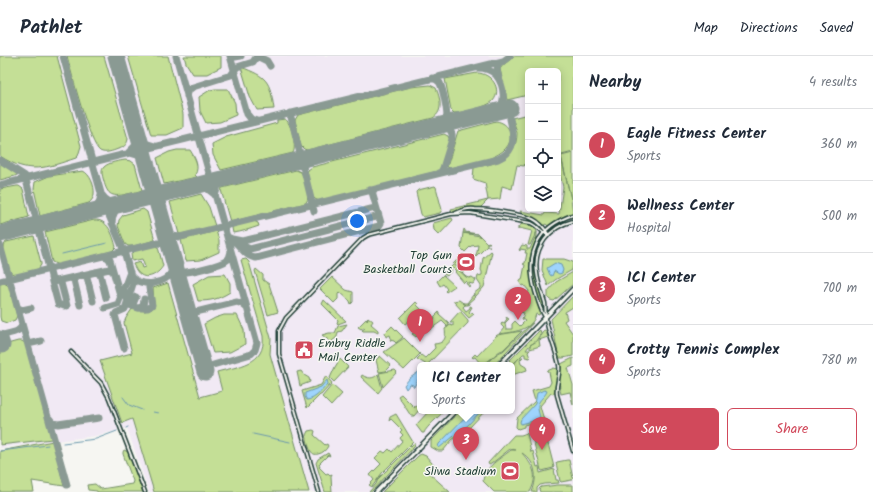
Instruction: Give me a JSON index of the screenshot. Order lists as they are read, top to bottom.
{
  "places": {
    "sports": ["Top Gun Basketball Courts", "Sliwa Stadium"],
    "public building": ["Embry Riddle Mail Center"]
  },
  "page": {
    "header": "Pathlet",
    "nav": ["Map", "Directions", "Saved"],
    "heading": ["Nearby", "4 results"],
    "map_buttons": ["+", "−"],
    "list": [
      {
        "mark": "1",
        "name": "Eagle Fitness Center",
        "note": "Sports",
        "value": "360 m"
      },
      {
        "mark": "2",
        "name": "Wellness Center",
        "note": "Hospital",
        "value": "500 m"
      },
      {
        "mark": "3",
        "name": "ICI Center",
        "note": "Sports",
        "value": "700 m"
      },
      {
        "mark": "4",
        "name": "Crotty Tennis Complex",
        "note": "Sports",
        "value": "780 m"
      }
    ],
    "pins": [
      "2",
      "1",
      "4",
      "3"
    ],
    "popup": ["ICI Center", "Sports"],
    "buttons": ["Save", "Share"]
  }
}
